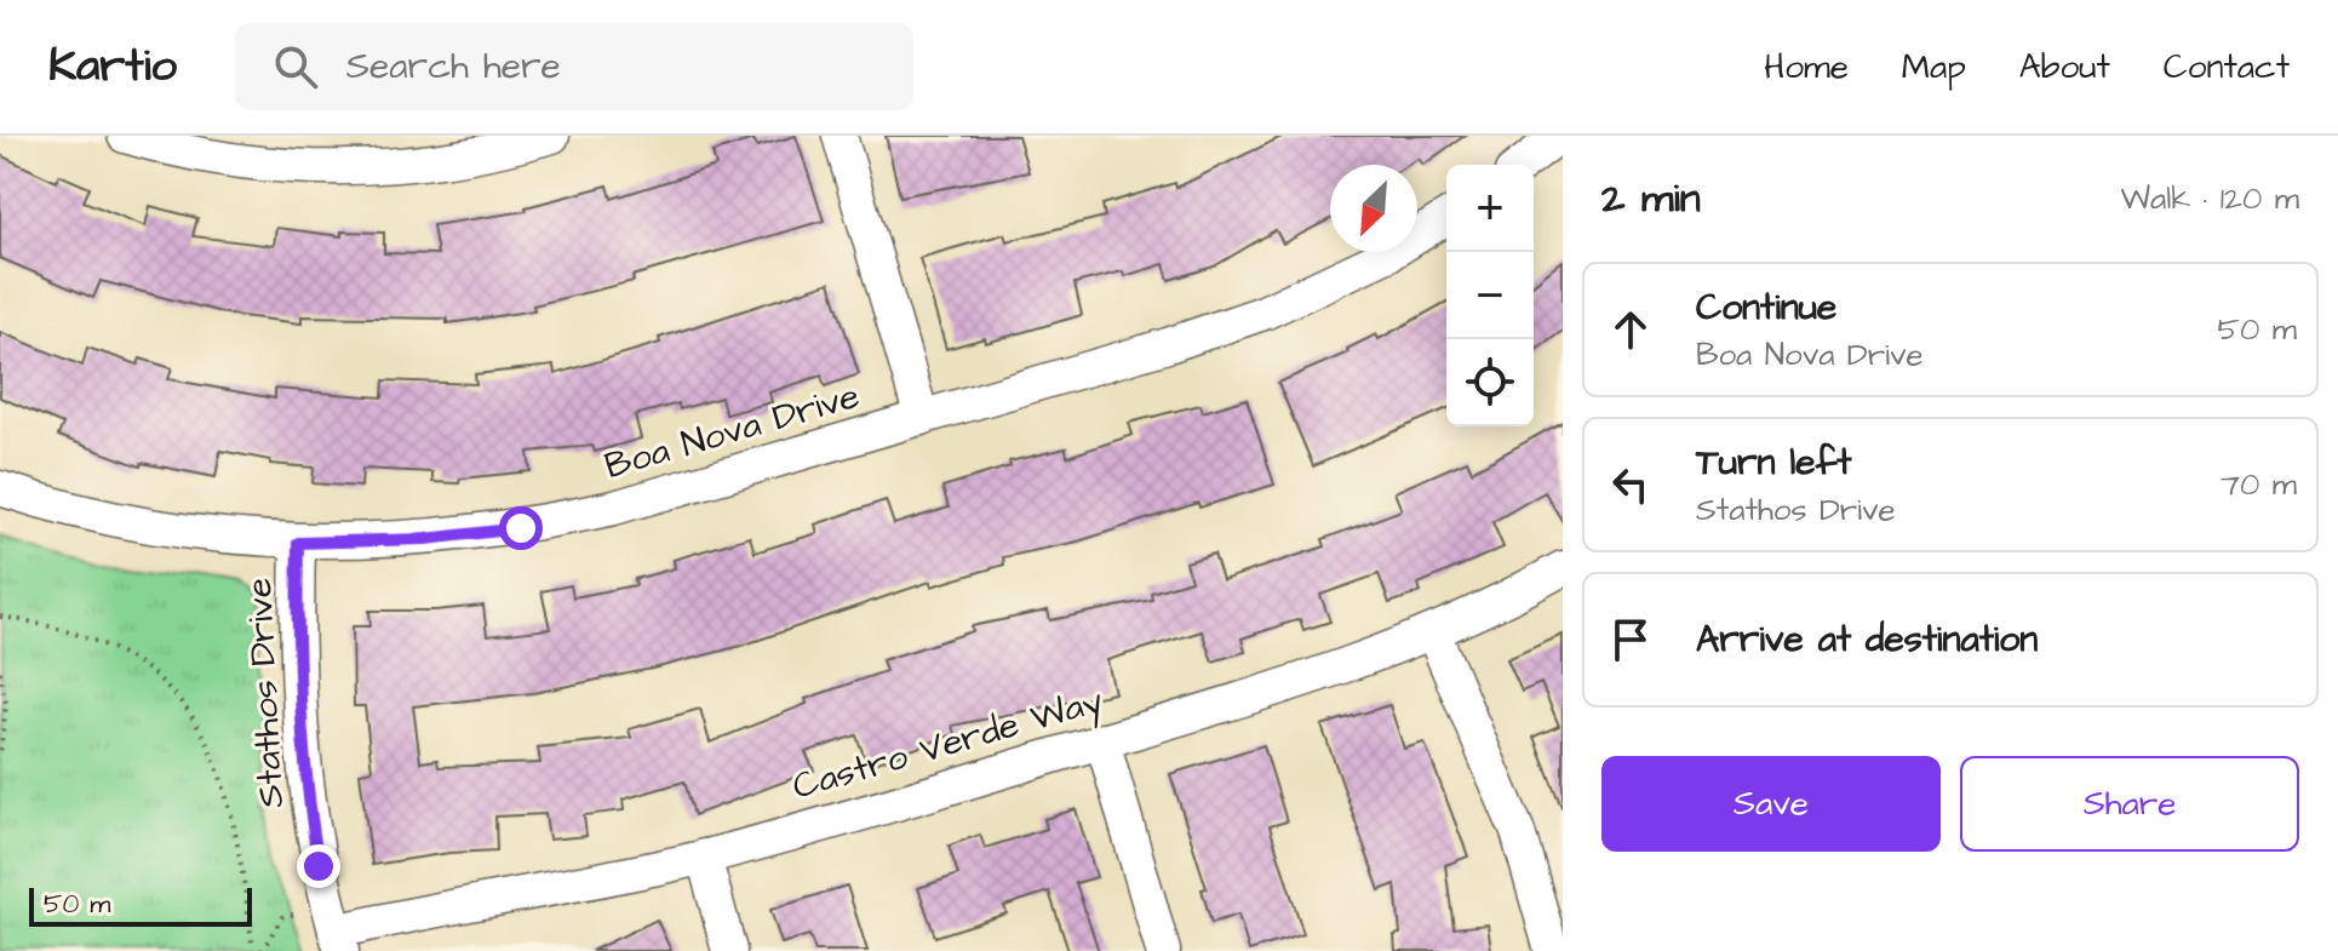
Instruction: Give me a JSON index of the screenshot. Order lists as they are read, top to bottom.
{
  "streets": {
    "street": ["Boa Nova Drive", "Stathos Drive", "Castro Verde Way"]
  },
  "crossings": [
    ["Boa Nova Drive", "Stathos Drive"],
    ["Stathos Drive", "Castro Verde Way"]
  ],
  "scale_bar": "50 m",
  "north": "bottom left",
  "page": {
    "header": "Kartio",
    "search": "Search here",
    "nav": [
      "Home",
      "Map",
      "About",
      "Contact"
    ],
    "heading": ["2 min", "Walk · 120 m"],
    "map_buttons": ["+", "−"],
    "list": [
      ["Continue", "Boa Nova Drive", "50 m"],
      ["Turn left", "Stathos Drive", "70 m"],
      "Arrive at destination"
    ],
    "buttons": ["Save", "Share"],
    "scale": "50 m"
  }
}
